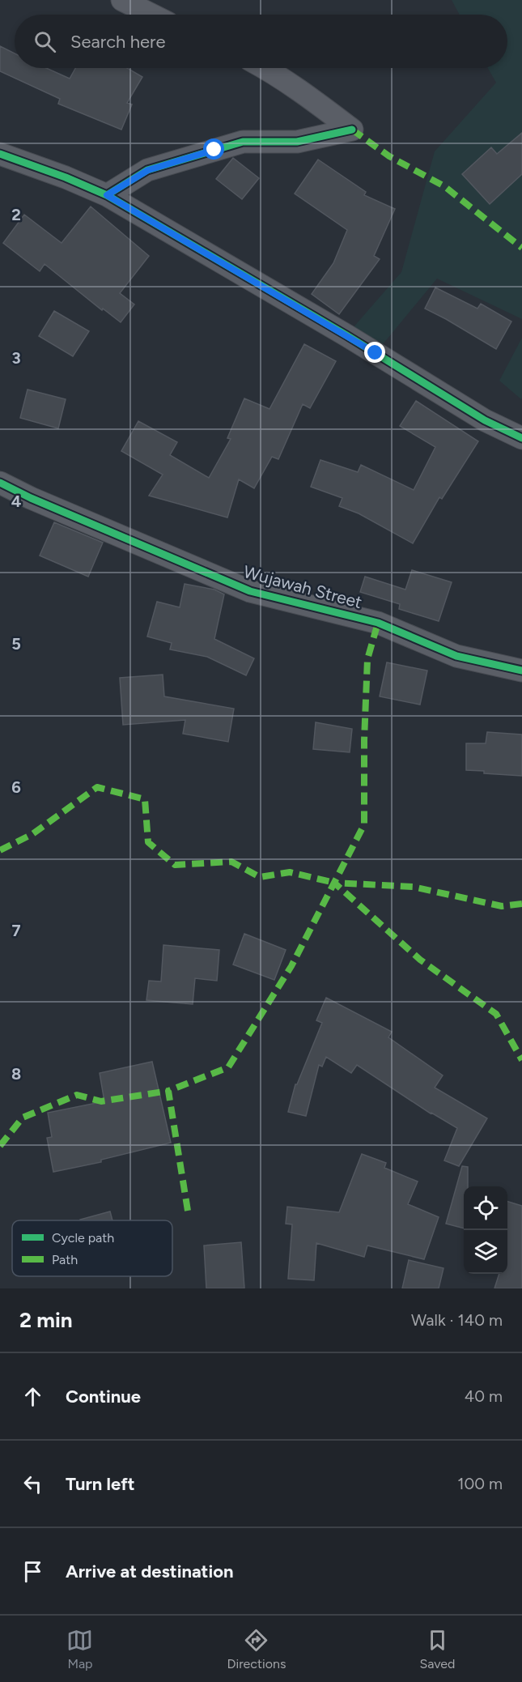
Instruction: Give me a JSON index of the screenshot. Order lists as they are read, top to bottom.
{
  "streets": {
    "street": ["Wujawah Street"]
  },
  "legend": ["Cycle path", "Path"],
  "page": {
    "search": "Search here",
    "heading": ["2 min", "Walk · 140 m"],
    "list": [
      ["Continue", "40 m"],
      ["Turn left", "100 m"],
      "Arrive at destination"
    ],
    "nav": ["Map", "Directions", "Saved"]
  },
  "grid": {
    "rows": [
      "2",
      "3",
      "4",
      "5",
      "6",
      "7",
      "8"
    ]
  }
}
